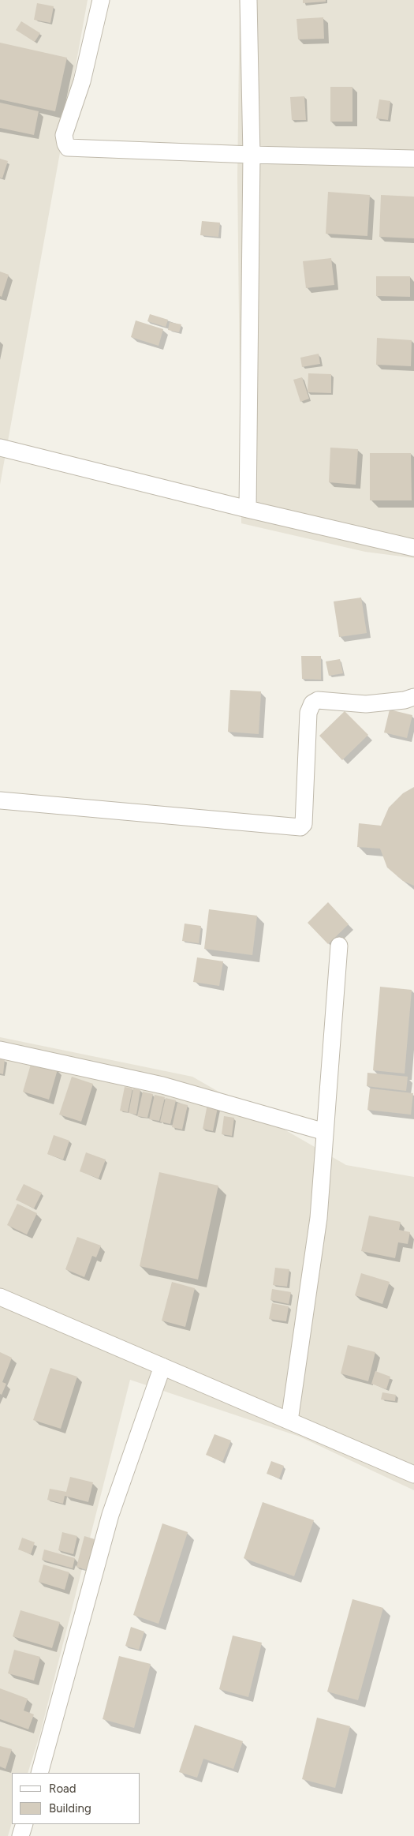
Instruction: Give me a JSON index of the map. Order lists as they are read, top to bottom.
{
  "legend": ["Road", "Building"]
}
